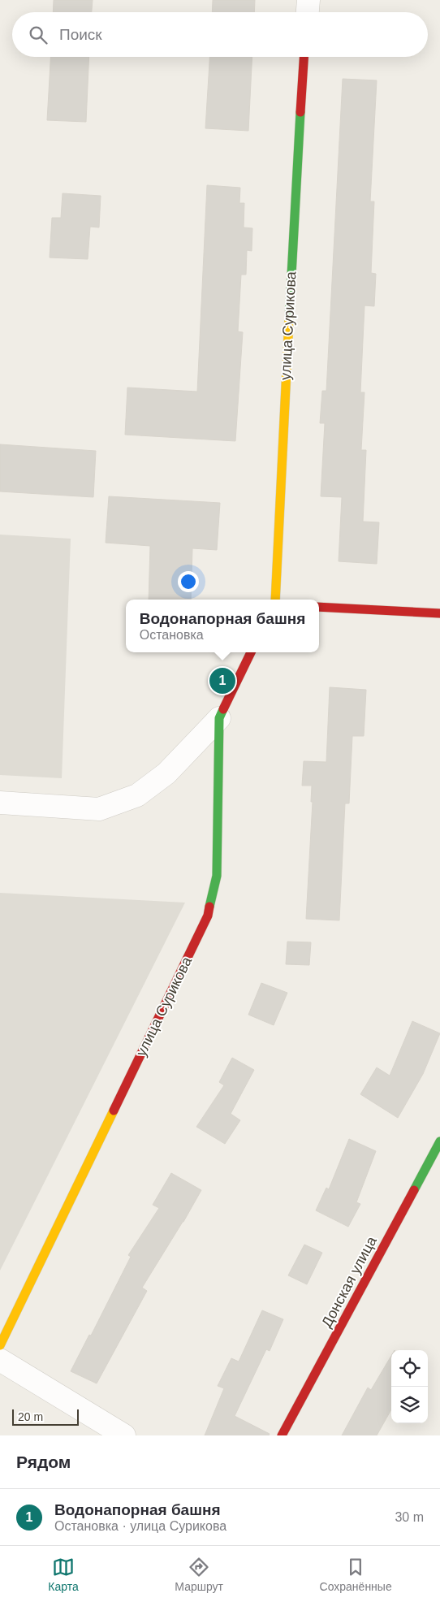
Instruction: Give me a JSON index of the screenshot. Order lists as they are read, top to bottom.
{
  "streets": {
    "street": ["улица Сурикова", "Донская улица"]
  },
  "scale_bar": "20 m",
  "page": {
    "search": "Поиск",
    "popup": ["Водонапорная башня", "Остановка"],
    "pins": "1",
    "scale": "20 m",
    "heading": "Рядом",
    "list": [
      {
        "mark": "1",
        "name": "Водонапорная башня",
        "note": "Остановка · улица Сурикова",
        "value": "30 m"
      }
    ],
    "nav": ["Карта", "Маршрут", "Сохранённые"]
  }
}
